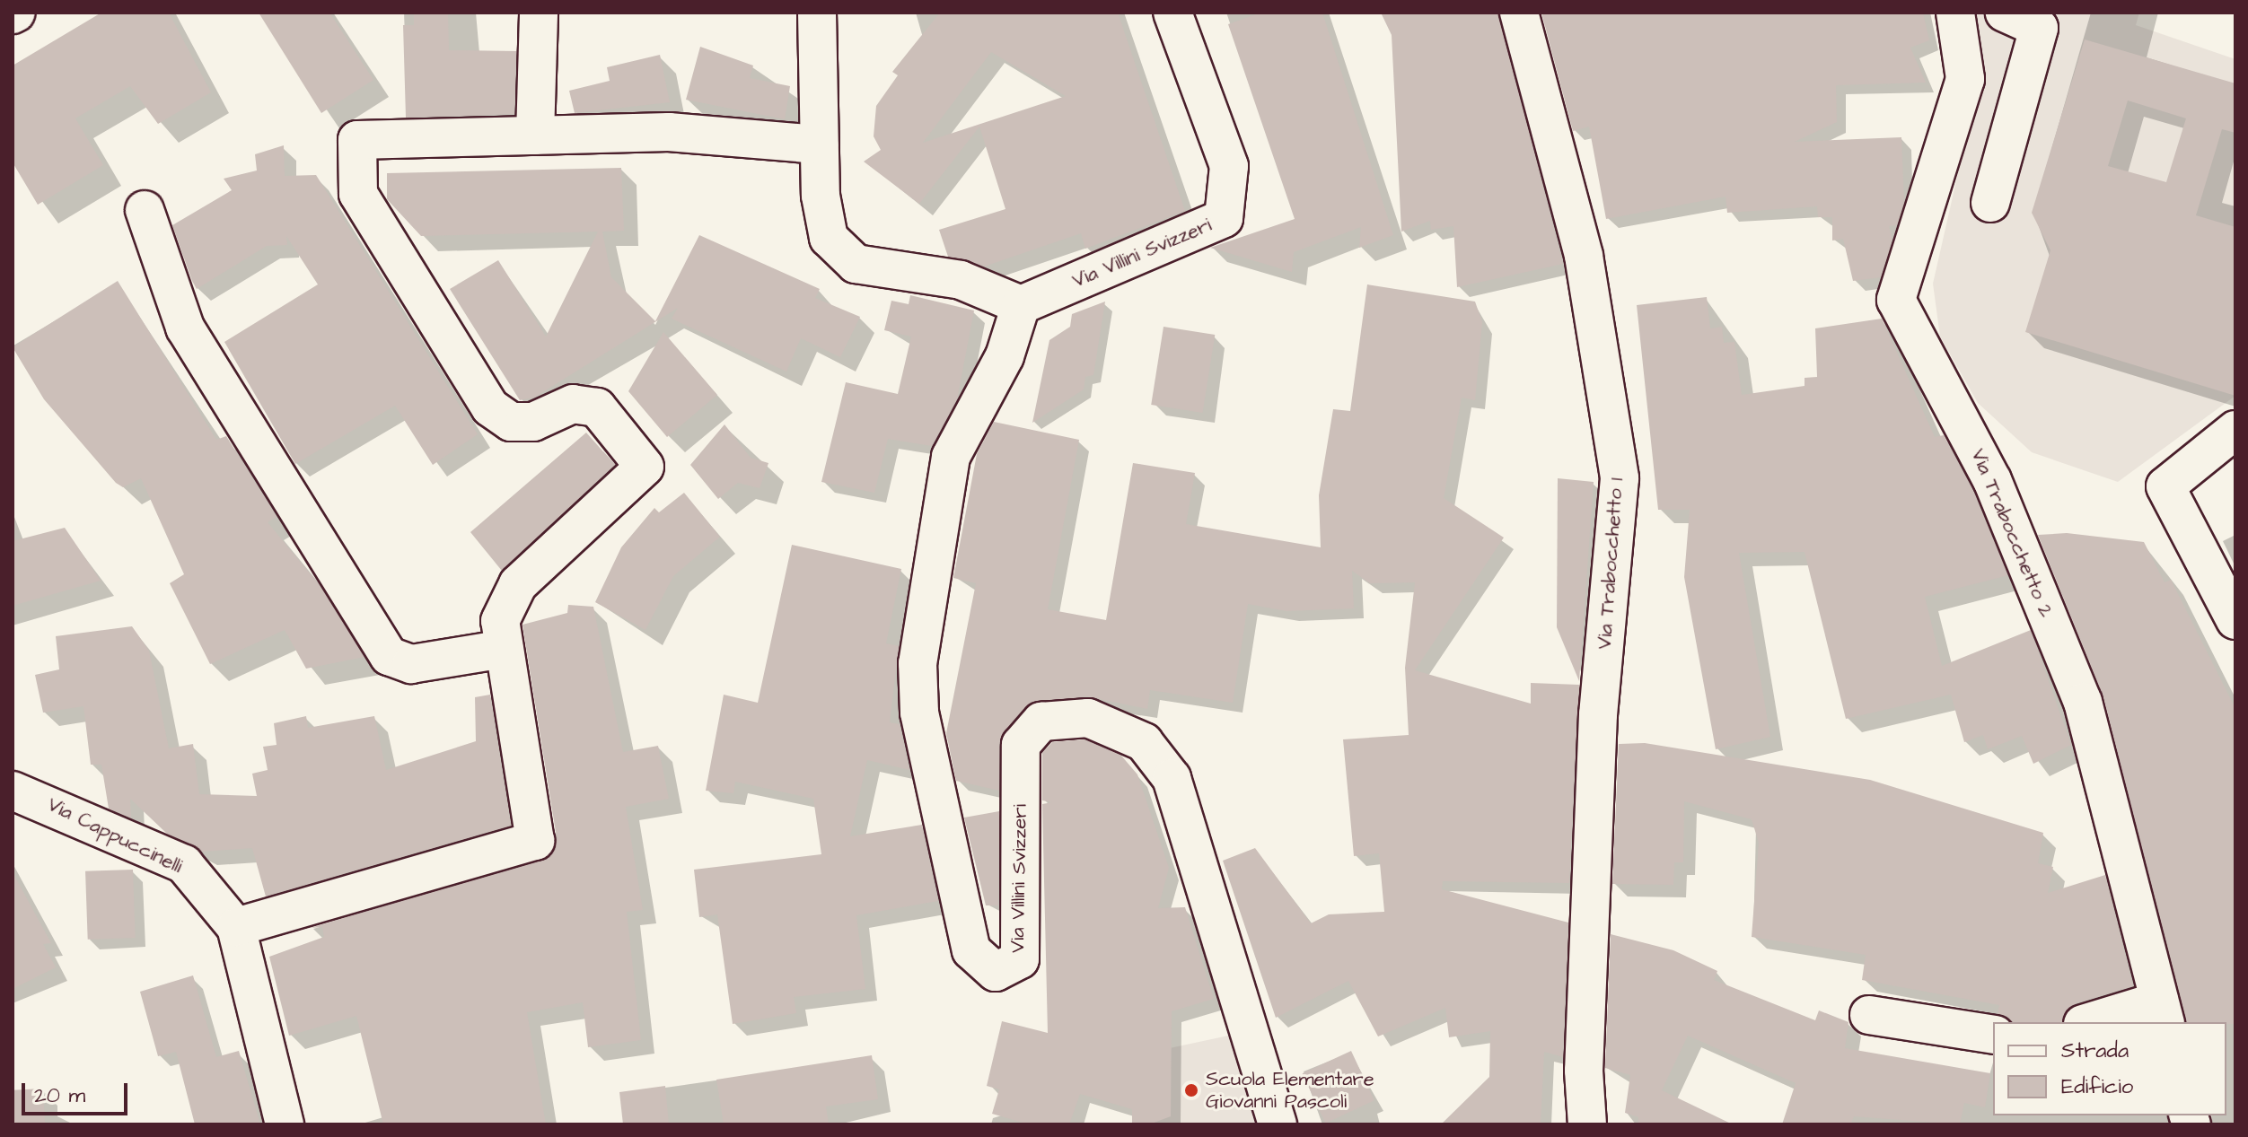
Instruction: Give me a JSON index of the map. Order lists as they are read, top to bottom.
{
  "streets": {
    "street": [
      "Via Villini Svizzeri",
      "Via Trabocchetto 2",
      "Via Trabocchetto 1",
      "Via Cappuccinelli"
    ]
  },
  "places": ["Scuola Elementare Giovanni Pascoli"],
  "legend": ["Strada", "Edificio"],
  "scale_bar": "20 m"
}
